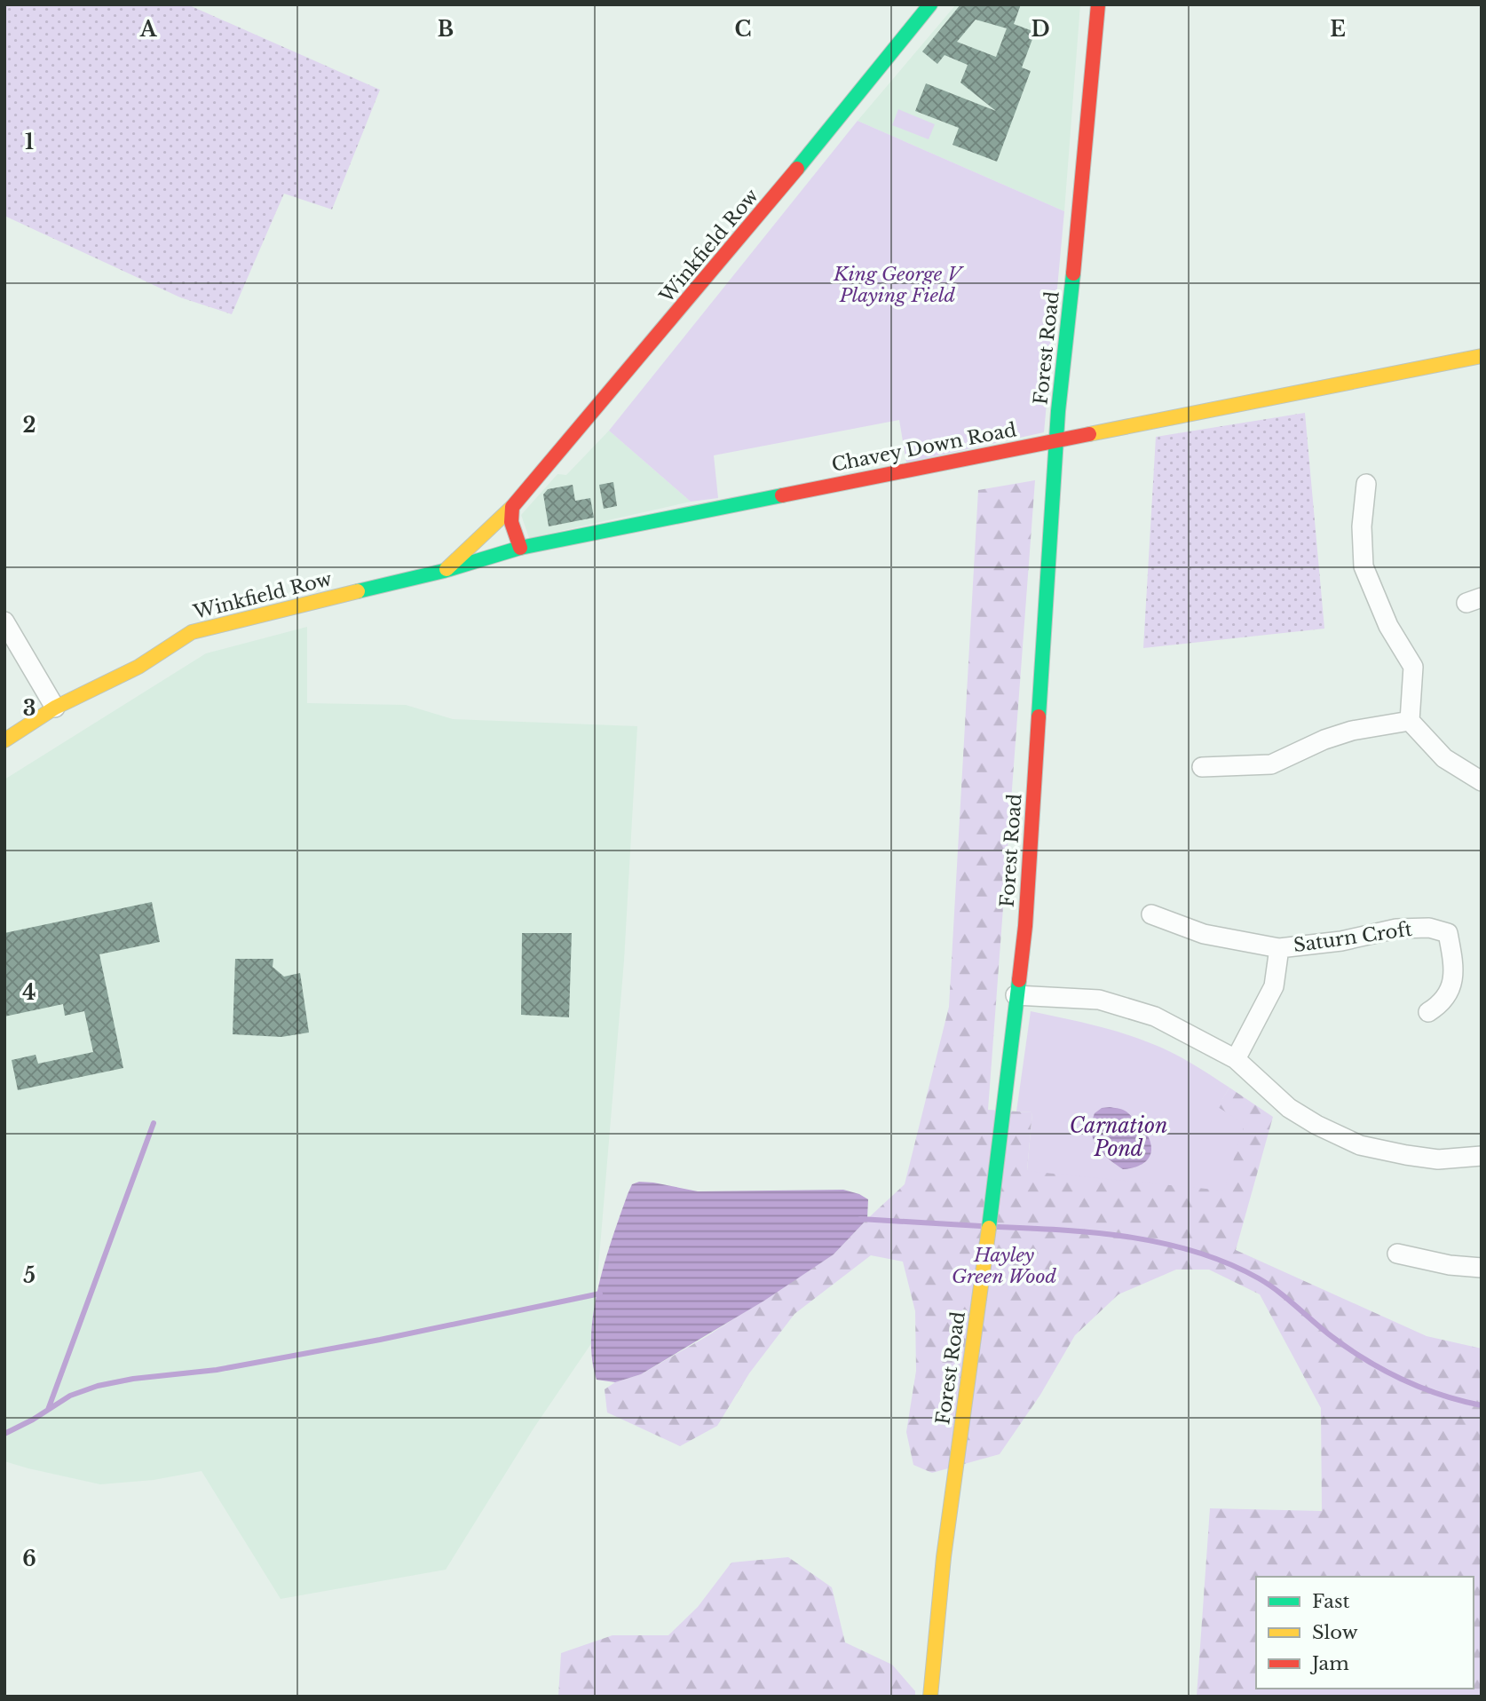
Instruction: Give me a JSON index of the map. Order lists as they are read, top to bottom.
{
  "streets": {
    "main road": ["Winkfield Row", "Forest Road", "Chavey Down Road"],
    "street": ["Saturn Croft"]
  },
  "crossings": [
    ["Winkfield Row", "Chavey Down Road"],
    ["Forest Road", "Chavey Down Road"]
  ],
  "water": ["Carnation Pond"],
  "parks": ["King George V Playing Field", "Hayley Green Wood"],
  "legend": ["Fast", "Slow", "Jam"],
  "grid": {
    "columns": [
      "A",
      "B",
      "C",
      "D",
      "E"
    ],
    "rows": [
      "1",
      "2",
      "3",
      "4",
      "5",
      "6"
    ]
  }
}
